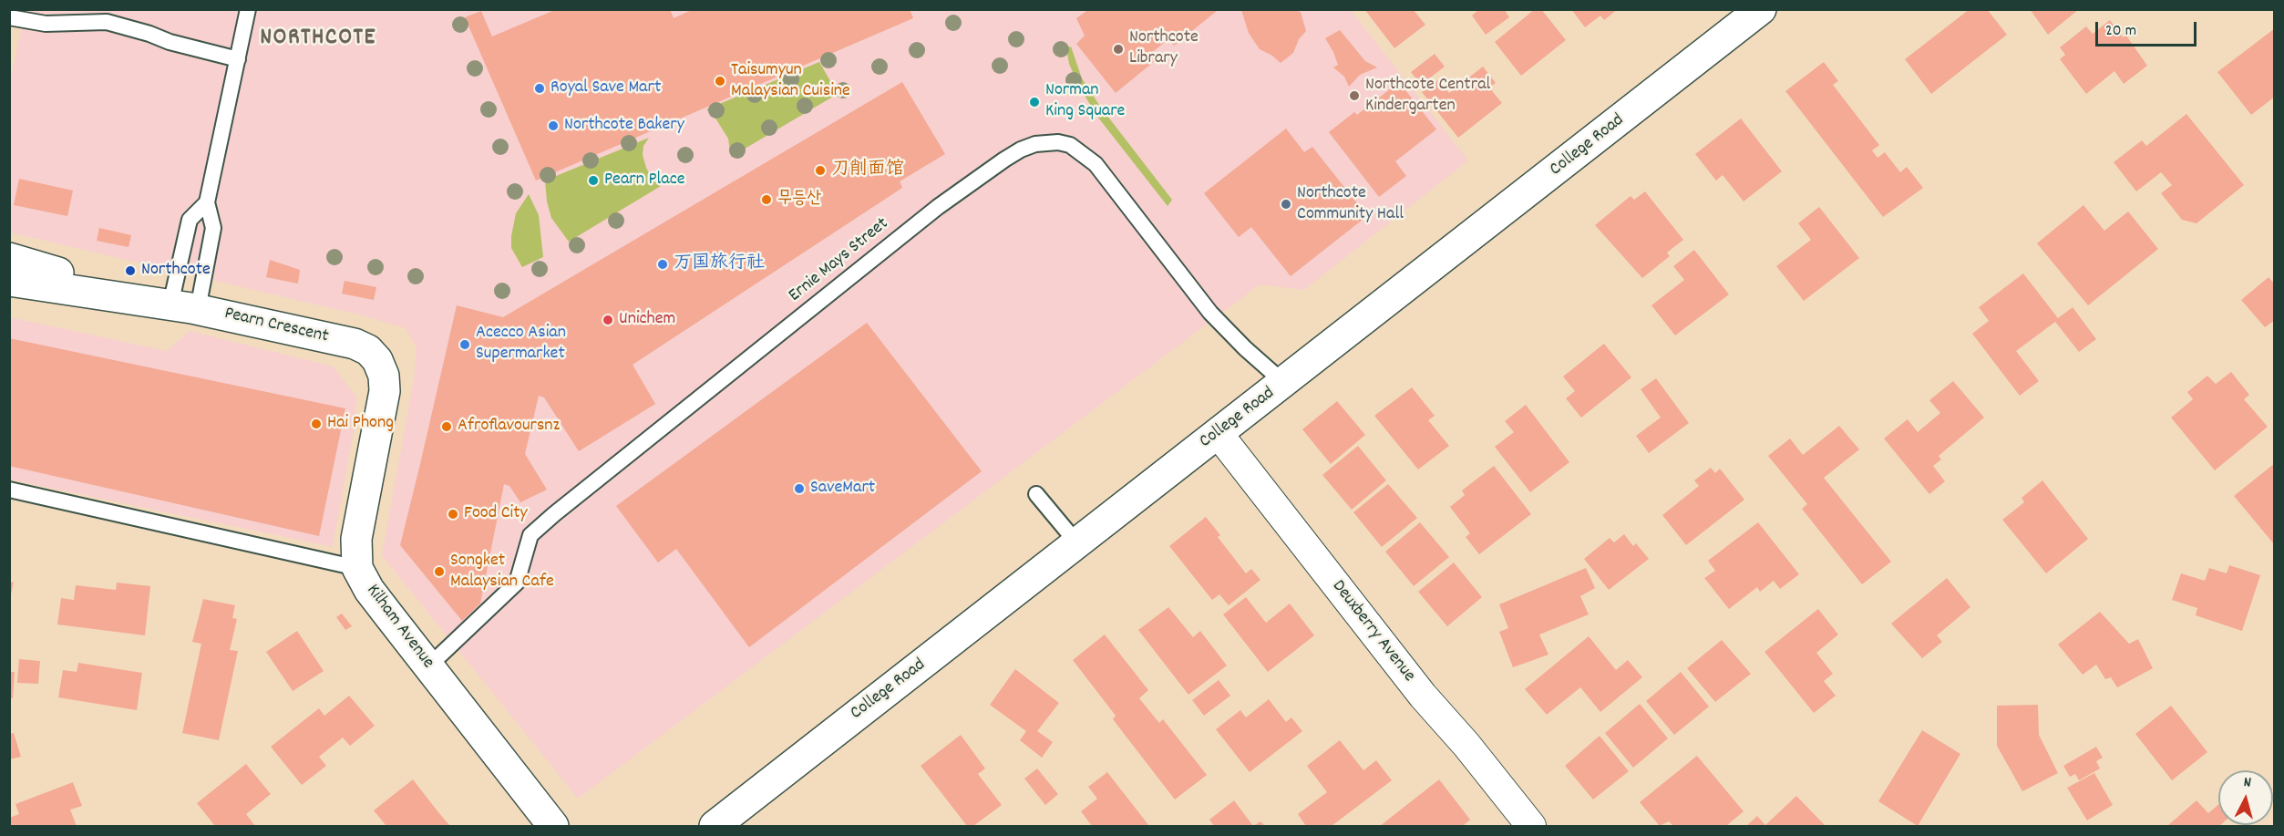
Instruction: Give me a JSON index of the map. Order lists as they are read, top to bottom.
{
  "streets": {
    "main road": ["College Road", "Pearn Crescent", "Kilham Avenue"],
    "street": ["Deuxberry Avenue"],
    "lane": ["Ernie Mays Street"]
  },
  "crossings": [
    ["College Road", "Ernie Mays Street"],
    ["College Road", "Deuxberry Avenue"],
    ["Ernie Mays Street", "Kilham Avenue"],
    ["Pearn Crescent", "Kilham Avenue"]
  ],
  "districts": ["NORTHCOTE"],
  "places": [
    "Northcote Library",
    "Taisumyun Malaysian Cuisine",
    "Royal Save Mart",
    "Northcote Central Kindergarten",
    "Norman King Square",
    "Northcote Bakery",
    "刀削面馆",
    "Pearn Place",
    "무등산",
    "Northcote Community Hall",
    "万国旅行社",
    "Northcote",
    "Unichem",
    "Acecco Asian Supermarket",
    "Hai Phong",
    "Afroflavoursnz",
    "SaveMart",
    "Food City",
    "Songket Malaysian Cafe"
  ],
  "scale_bar": "20 m",
  "north": "top"
}
